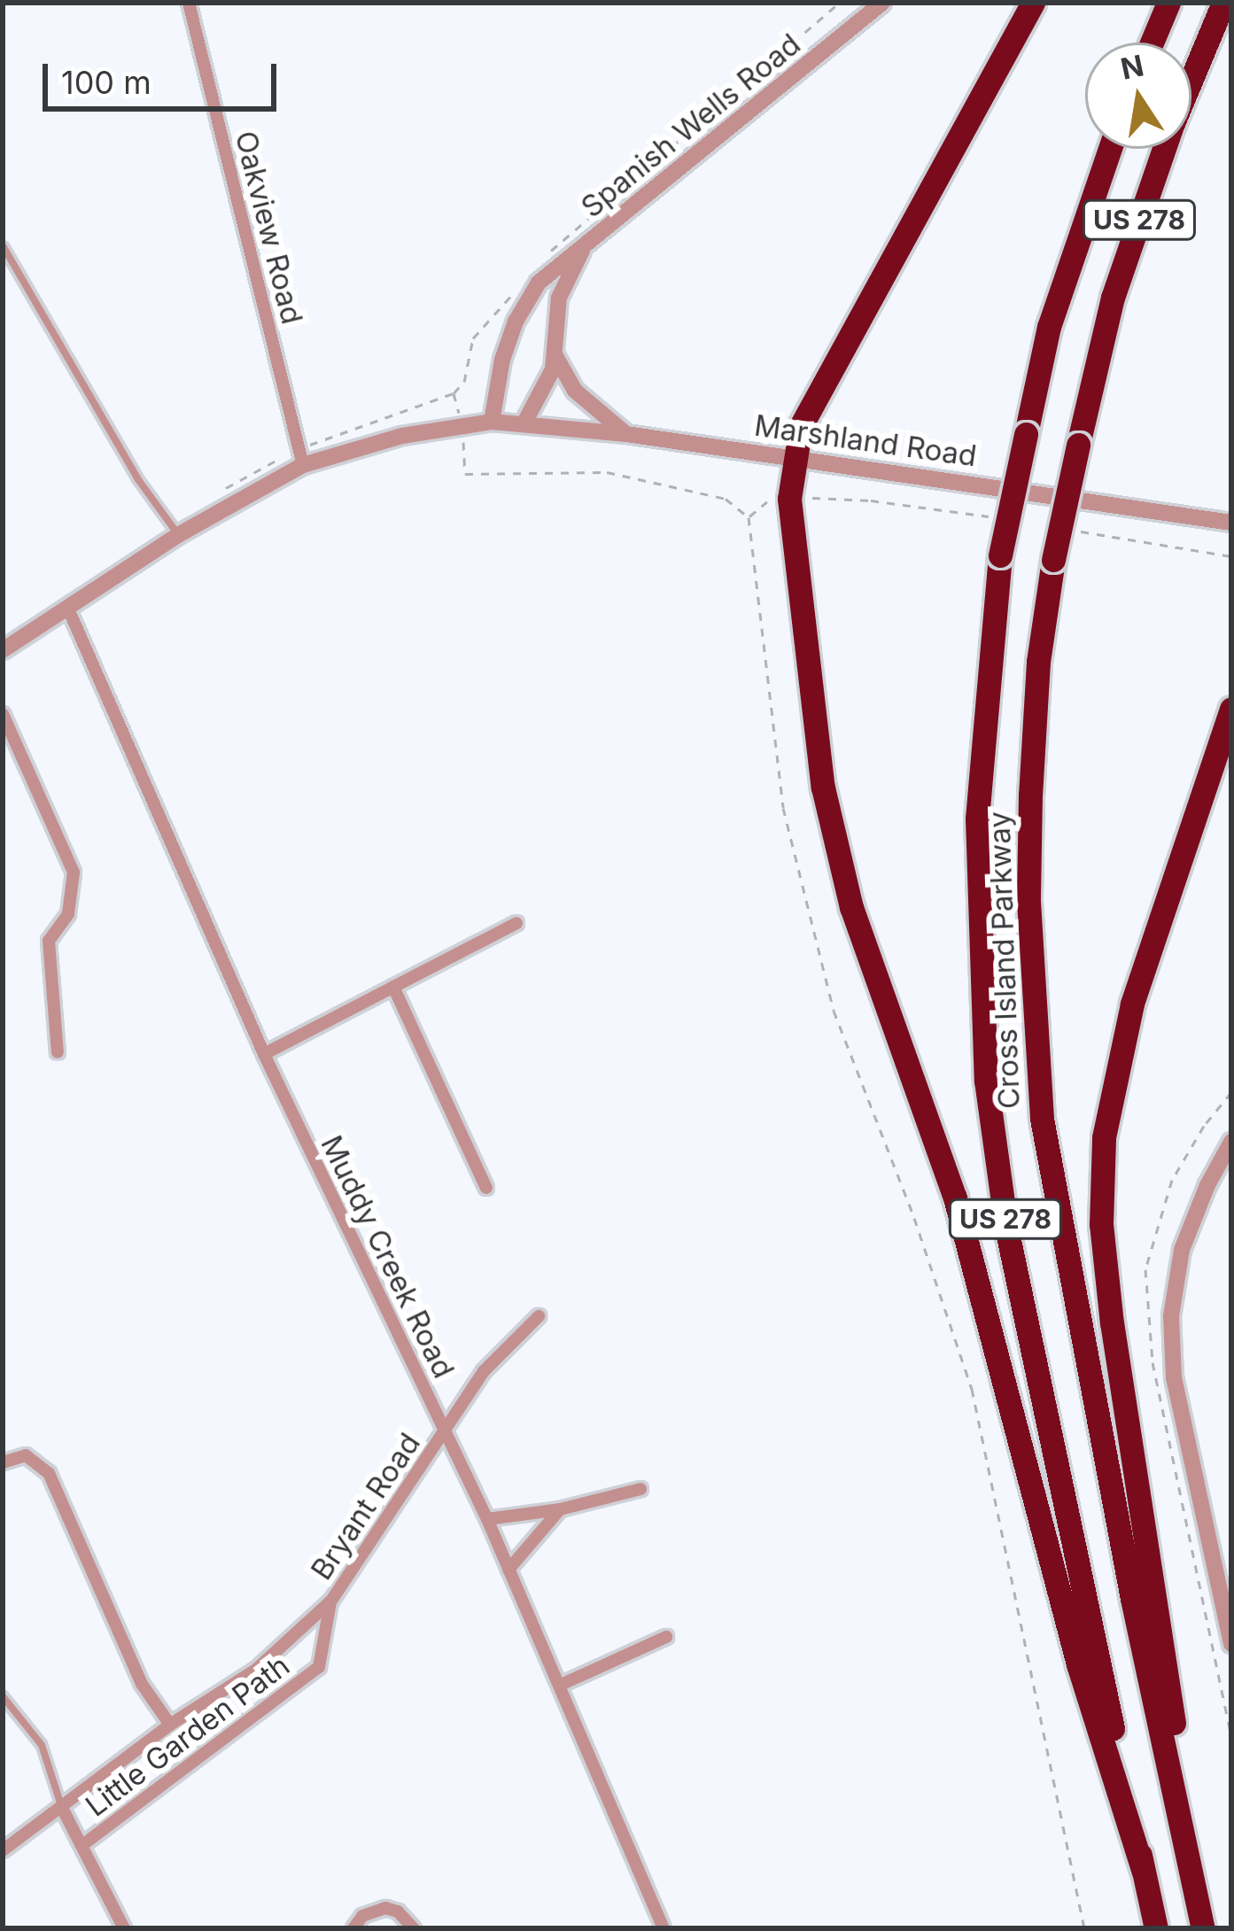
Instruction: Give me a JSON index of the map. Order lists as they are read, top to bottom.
{
  "streets": {
    "highway": ["US 278", "Cross Island Parkway"],
    "street": [
      "Spanish Wells Road",
      "Oakview Road",
      "Marshland Road",
      "Muddy Creek Road",
      "Bryant Road",
      "Little Garden Path"
    ]
  },
  "crossings": [
    ["Spanish Wells Road", "Marshland Road"],
    ["Muddy Creek Road", "Bryant Road"],
    ["Bryant Road", "Little Garden Path"]
  ],
  "scale_bar": "100 m",
  "north": "top"
}
